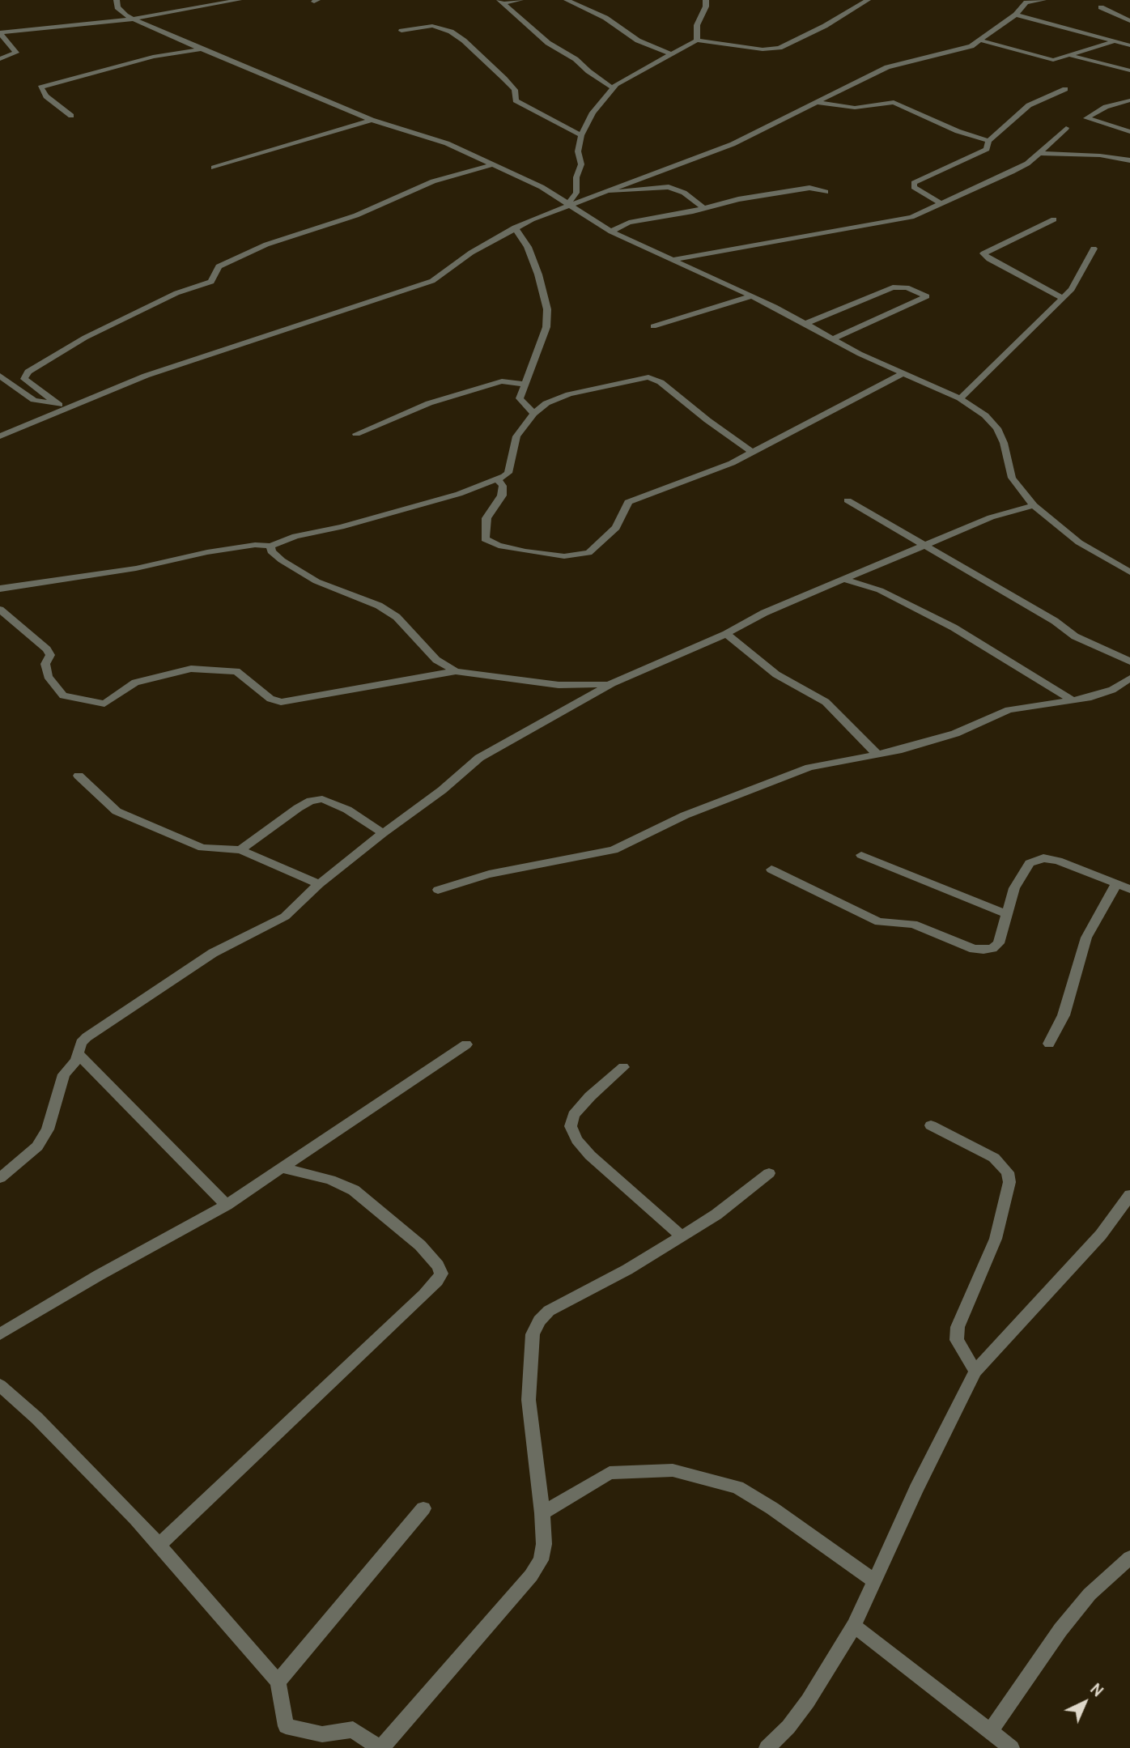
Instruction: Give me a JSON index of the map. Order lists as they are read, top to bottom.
{
  "north": "top right"
}
